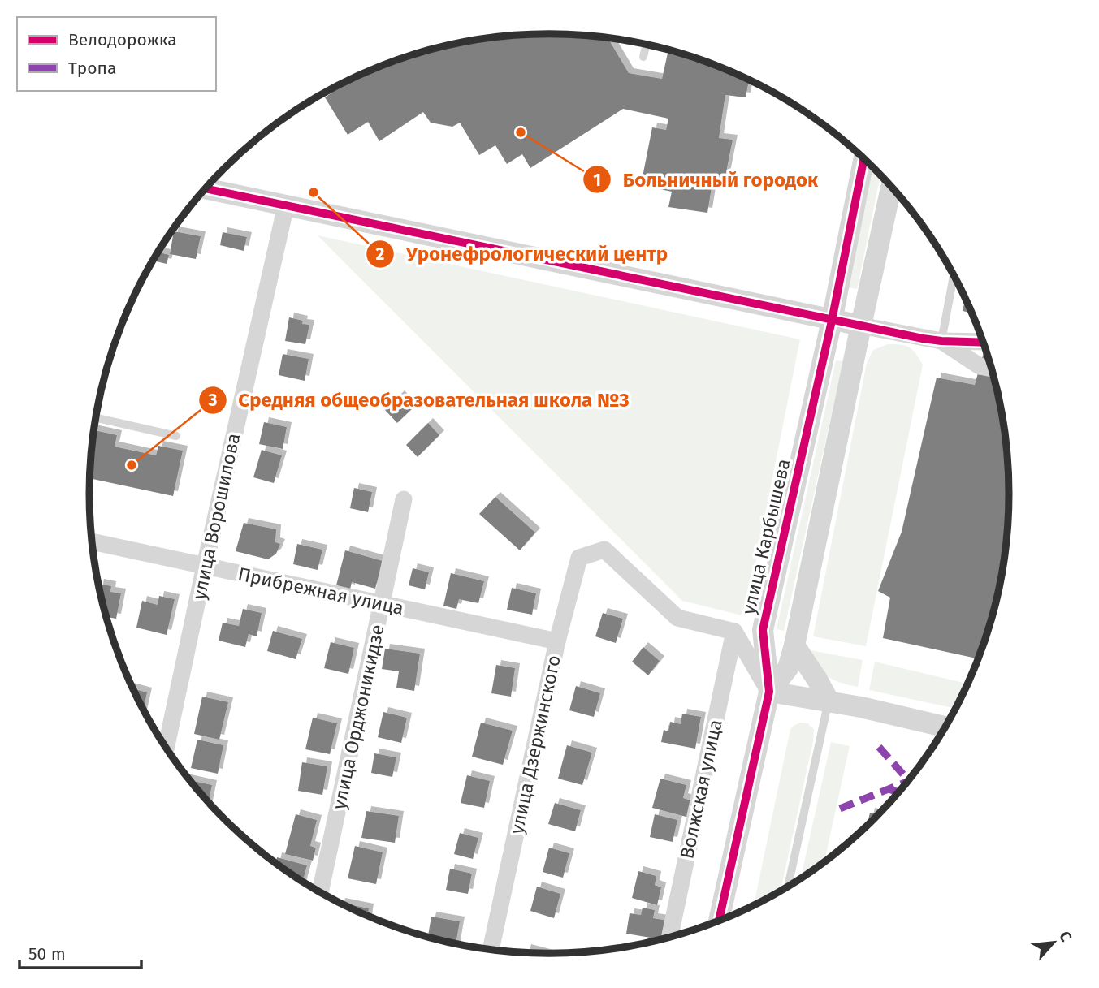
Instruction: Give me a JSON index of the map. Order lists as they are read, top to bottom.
{
  "streets": {
    "street": [
      "улица Ворошилова",
      "улица Карбышева",
      "Прибрежная улица",
      "улица Орджоникидзе",
      "улица Дзержинского",
      "Волжская улица"
    ]
  },
  "crossings": [
    ["улица Ворошилова", "Прибрежная улица"],
    ["Прибрежная улица", "улица Орджоникидзе"],
    ["Прибрежная улица", "улица Дзержинского"],
    ["улица Дзержинского", "Волжская улица"]
  ],
  "places": ["Больничный городок", "Уронефрологический центр", "Средняя общеобразовательная школа №3"],
  "legend": ["Велодорожка", "Тропа"],
  "scale_bar": "50 m",
  "north": "top right"
}
